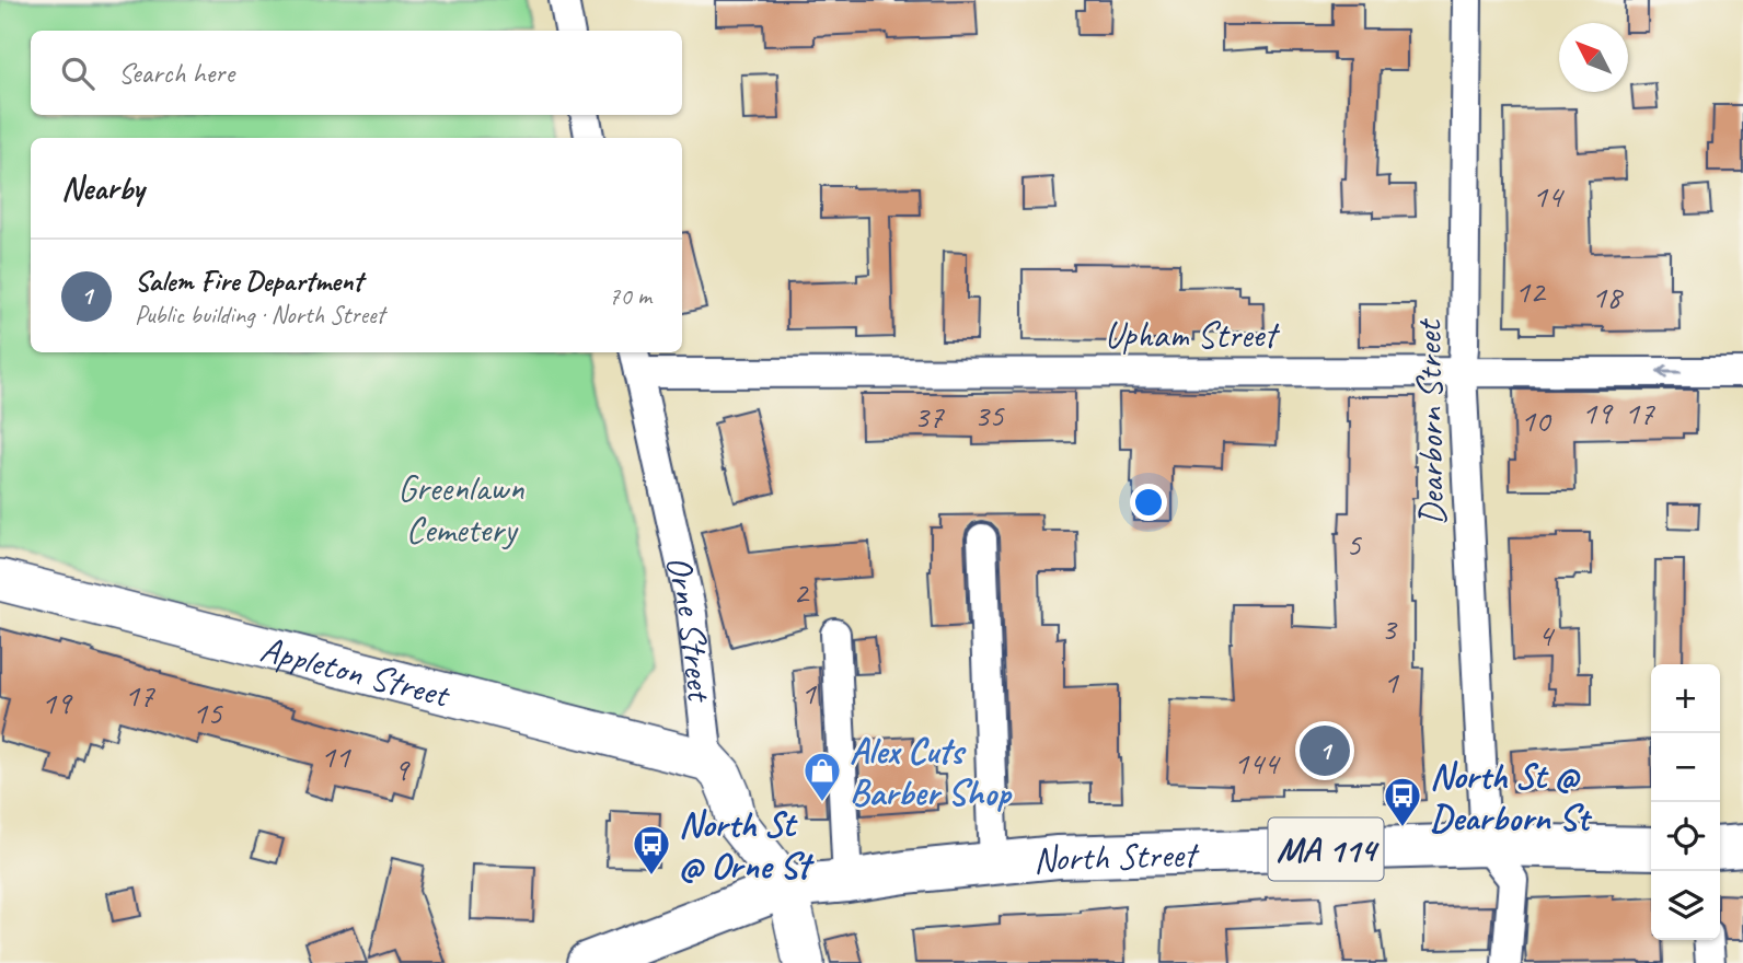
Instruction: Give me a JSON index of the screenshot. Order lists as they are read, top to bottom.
{
  "streets": {
    "highway": ["MA 114", "North Street"],
    "street": [
      "Upham Street",
      "Dearborn Street",
      "Orne Street",
      "Appleton Street"
    ]
  },
  "crossings": [
    ["Upham Street", "Dearborn Street"],
    ["Upham Street", "Orne Street"],
    ["Dearborn Street", "North Street"],
    ["Orne Street", "Appleton Street"],
    ["Orne Street", "North Street"]
  ],
  "parks": ["Greenlawn Cemetery"],
  "places": {
    "shop": ["Alex Cuts Barber Shop"],
    "bus stop": ["North St @ Dearborn St", "North St @ Orne St"]
  },
  "house_numbers": [
    "14",
    "12",
    "18",
    "19",
    "17",
    "35",
    "37",
    "10",
    "5",
    "2",
    "3",
    "4",
    "1",
    "1",
    "17",
    "19",
    "15",
    "11",
    "144",
    "9"
  ],
  "north": "top left",
  "page": {
    "search": "Search here",
    "heading": "Nearby",
    "list": [
      {
        "mark": "1",
        "name": "Salem Fire Department",
        "note": "Public building · North Street",
        "value": "70 m"
      }
    ],
    "map_buttons": ["+", "−"],
    "pins": "1"
  }
}
